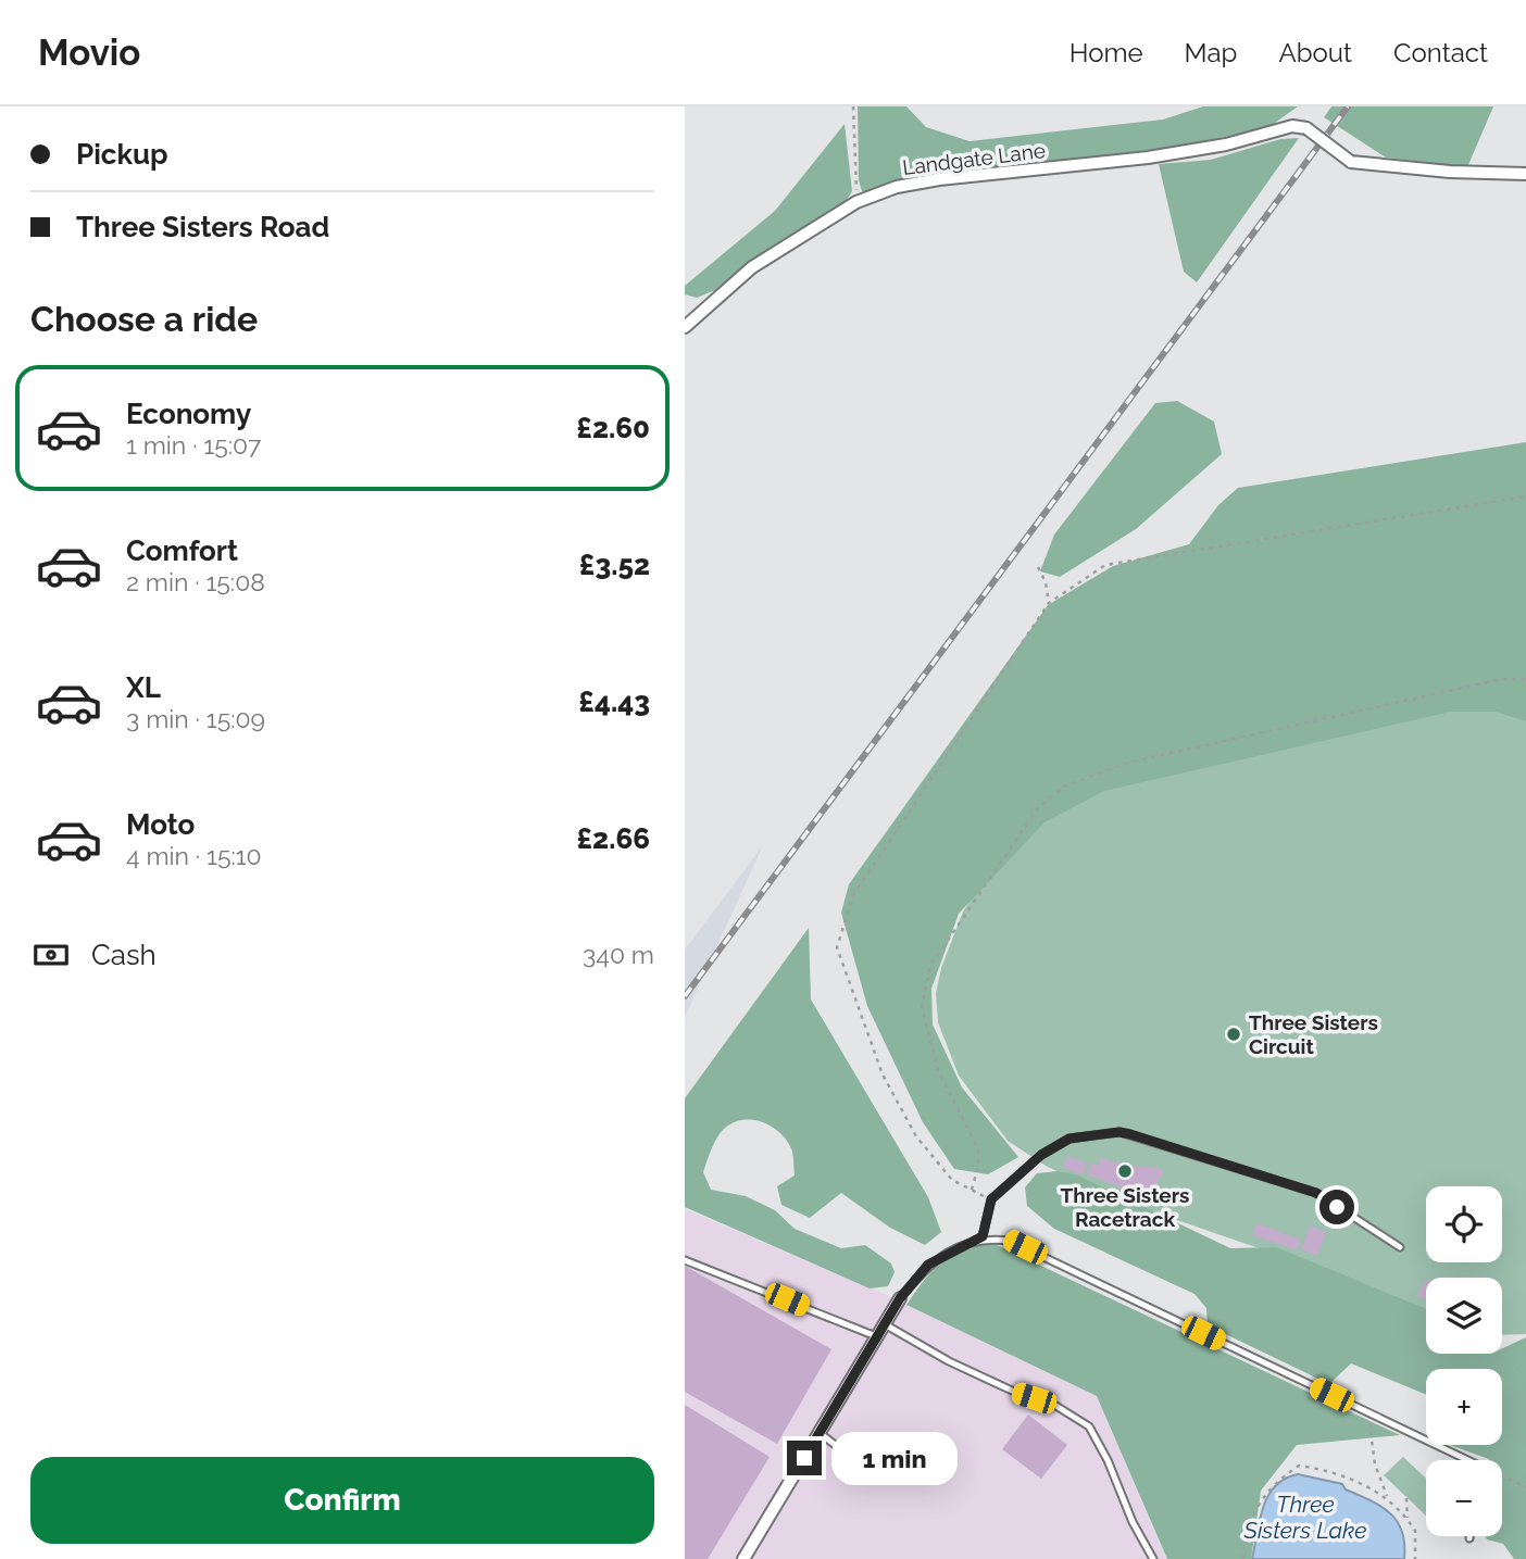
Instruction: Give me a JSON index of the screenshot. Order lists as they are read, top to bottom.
{
  "streets": {
    "street": ["Landgate Lane"]
  },
  "water": ["Three Sisters Lake"],
  "places": ["Three Sisters Circuit", "Three Sisters Racetrack"],
  "page": {
    "header": "Movio",
    "nav": [
      "Home",
      "Map",
      "About",
      "Contact"
    ],
    "banner": ["Pickup", "Three Sisters Road"],
    "heading": "Choose a ride",
    "list": [
      {
        "name": "Economy",
        "note": "1 min · 15:07",
        "value": "£2.60"
      },
      {
        "name": "Comfort",
        "note": "2 min · 15:08",
        "value": "£3.52"
      },
      {
        "name": "XL",
        "note": "3 min · 15:09",
        "value": "£4.43"
      },
      {
        "name": "Moto",
        "note": "4 min · 15:10",
        "value": "£2.66"
      }
    ],
    "pay": ["Cash", "340 m"],
    "map_buttons": ["+", "−"],
    "bubble": "1 min",
    "buttons": "Confirm"
  }
}
